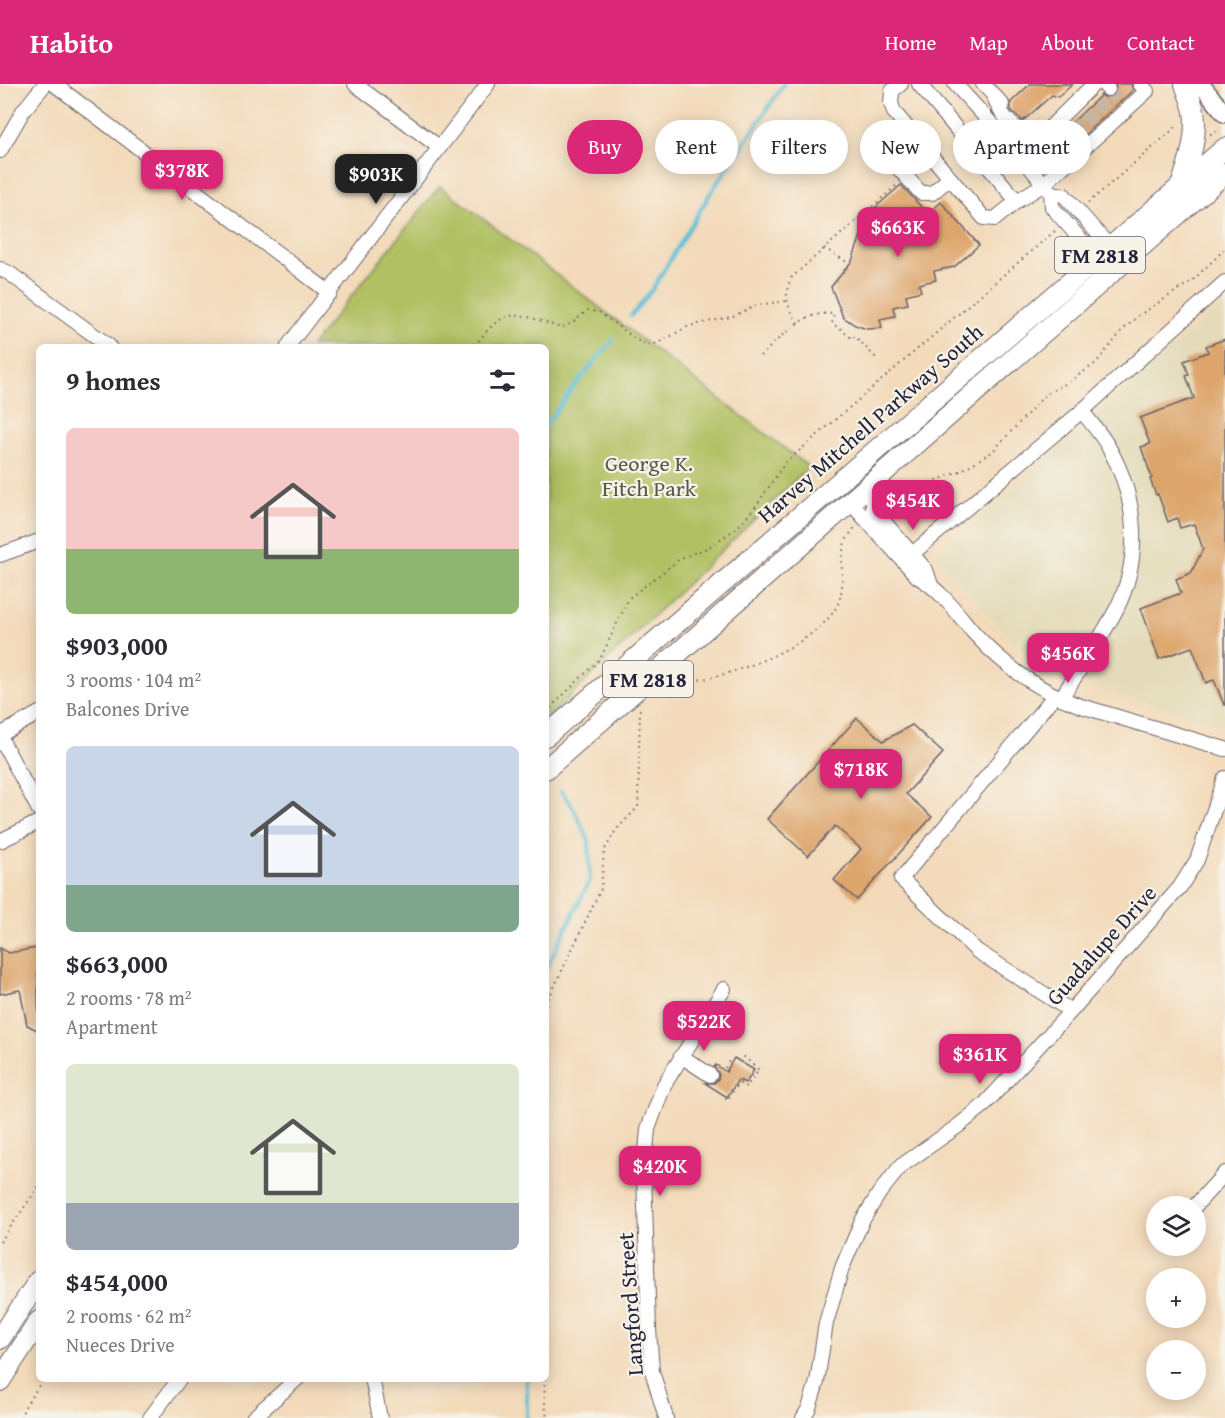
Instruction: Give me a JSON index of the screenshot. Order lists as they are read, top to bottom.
{
  "streets": {
    "highway": ["FM 2818", "Harvey Mitchell Parkway South"],
    "street": ["Guadalupe Drive", "Langford Street"]
  },
  "parks": ["George K. Fitch Park"],
  "page": {
    "header": "Habito",
    "nav": [
      "Home",
      "Map",
      "About",
      "Contact"
    ],
    "chip": [
      "Buy",
      "Rent",
      "Filters",
      "New",
      "Apartment"
    ],
    "price": [
      "$378K",
      "$903K",
      "$663K",
      "$454K",
      "$456K",
      "$718K",
      "$522K",
      "$361K",
      "$420K"
    ],
    "heading": "9 homes",
    "list": [
      {
        "name": "$903,000",
        "note": "3 rooms · 104 m² · Balcones Drive"
      },
      {
        "name": "$663,000",
        "note": "2 rooms · 78 m² · Apartment"
      },
      {
        "name": "$454,000",
        "note": "2 rooms · 62 m² · Nueces Drive"
      }
    ],
    "map_buttons": ["+", "−"]
  }
}
